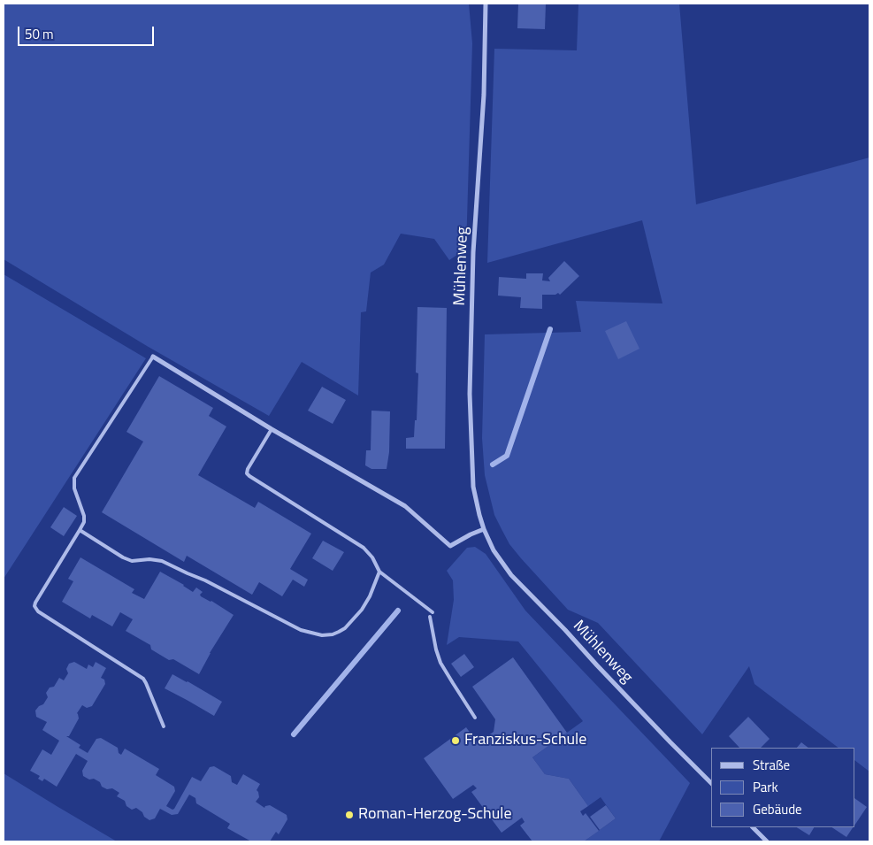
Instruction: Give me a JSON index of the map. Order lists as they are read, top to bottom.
{
  "streets": {
    "street": ["Mühlenweg"]
  },
  "places": ["Franziskus-Schule", "Roman-Herzog-Schule"],
  "legend": ["Straße", "Park", "Gebäude"],
  "scale_bar": "50 m"
}
